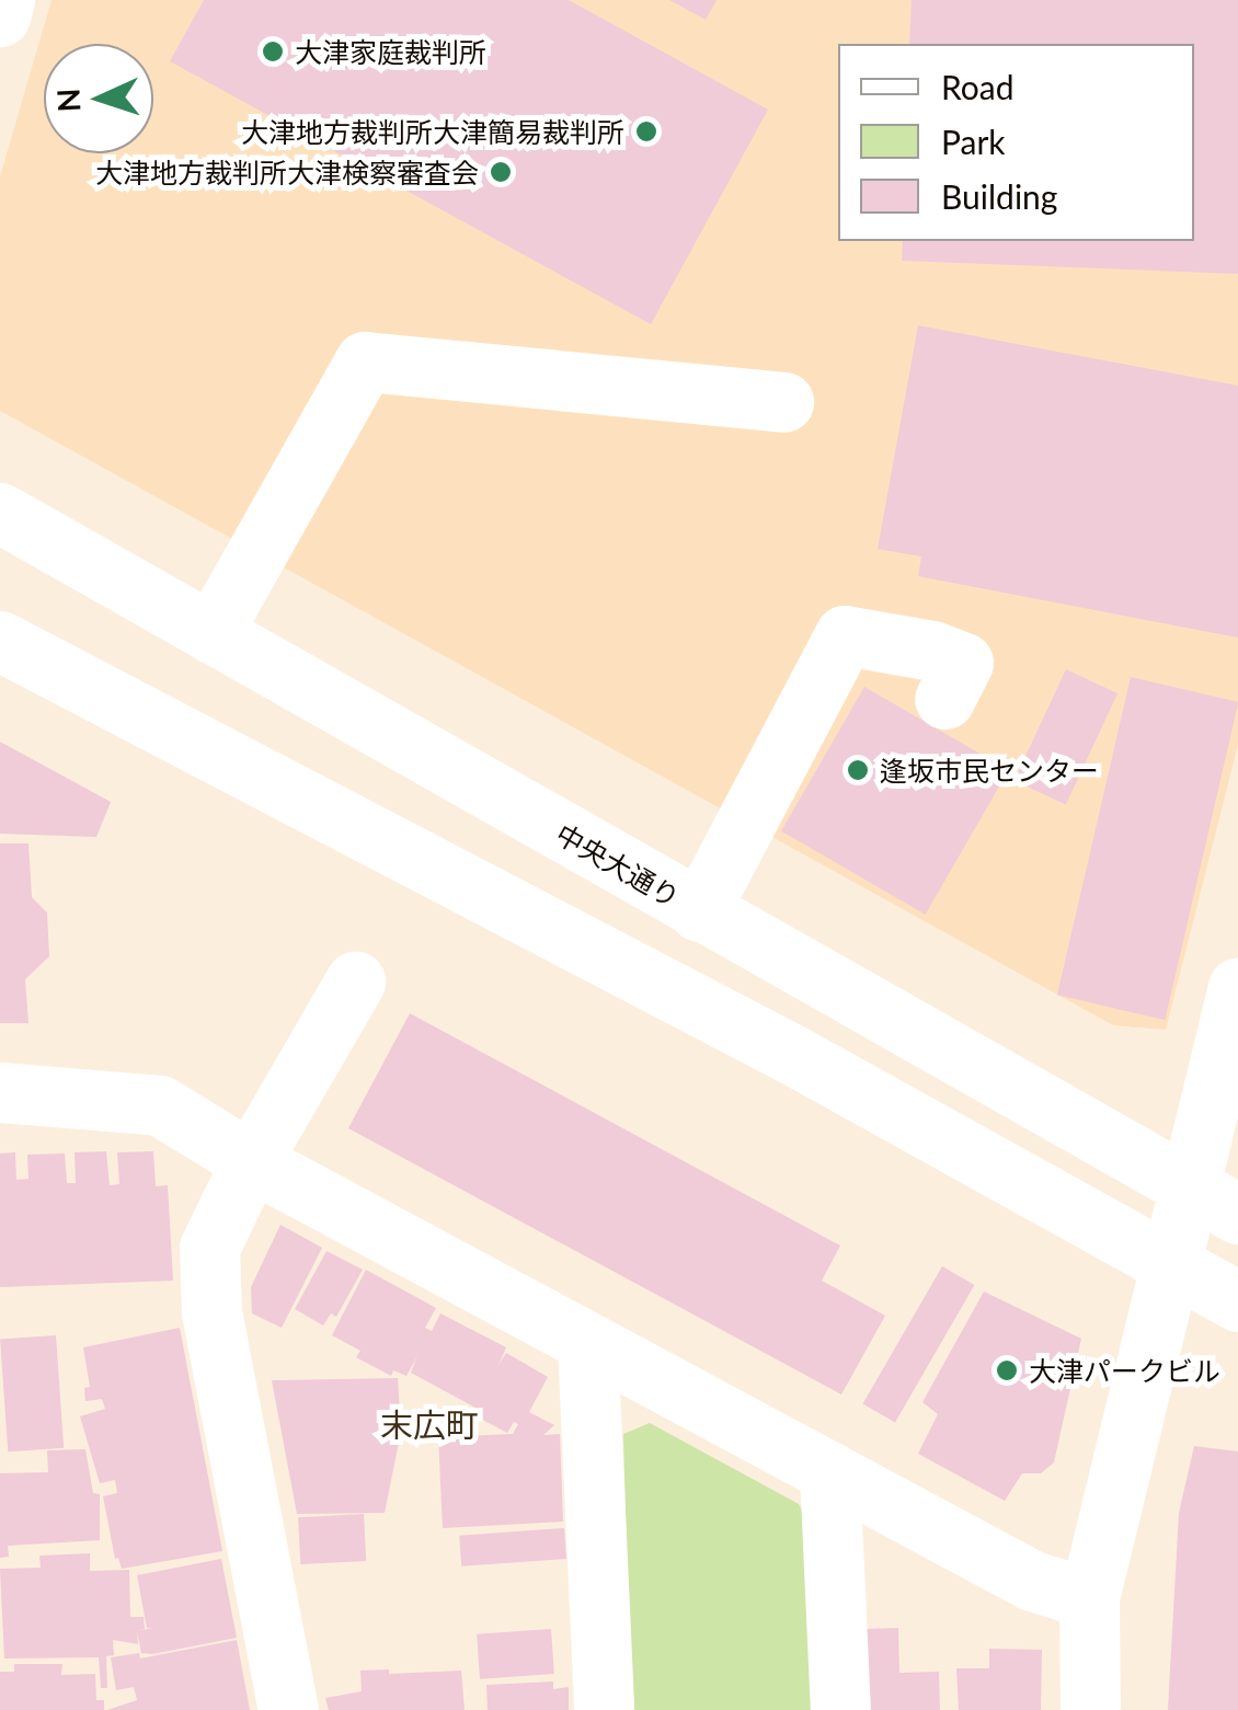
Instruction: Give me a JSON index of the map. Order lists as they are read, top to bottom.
{
  "streets": {
    "street": ["中央大通り"]
  },
  "districts": ["末広町"],
  "places": [
    "大津家庭裁判所",
    "大津地方裁判所大津簡易裁判所",
    "大津地方裁判所大津検察審査会",
    "逢坂市民センター",
    "大津パークビル"
  ],
  "legend": ["Road", "Park", "Building"],
  "north": "left"
}
